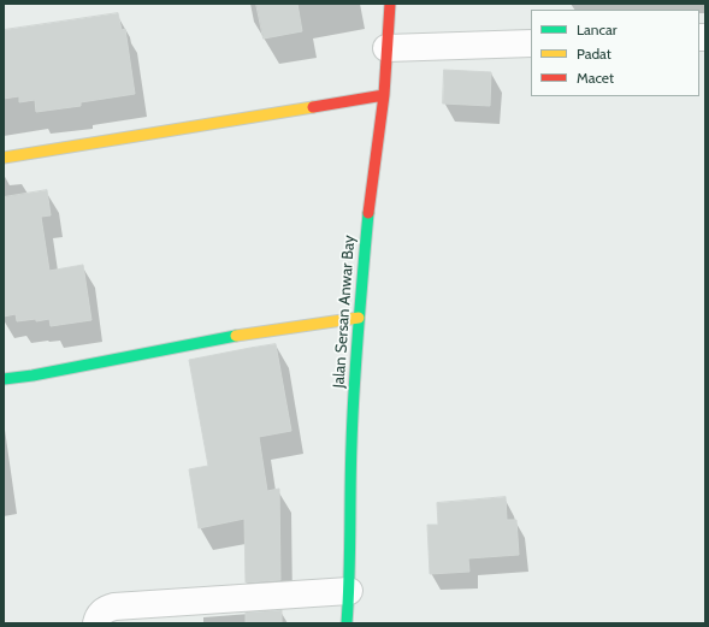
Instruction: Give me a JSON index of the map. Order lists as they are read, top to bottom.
{
  "streets": {
    "street": ["Jalan Sersan Anwar Bay"]
  },
  "legend": ["Lancar", "Padat", "Macet"]
}
